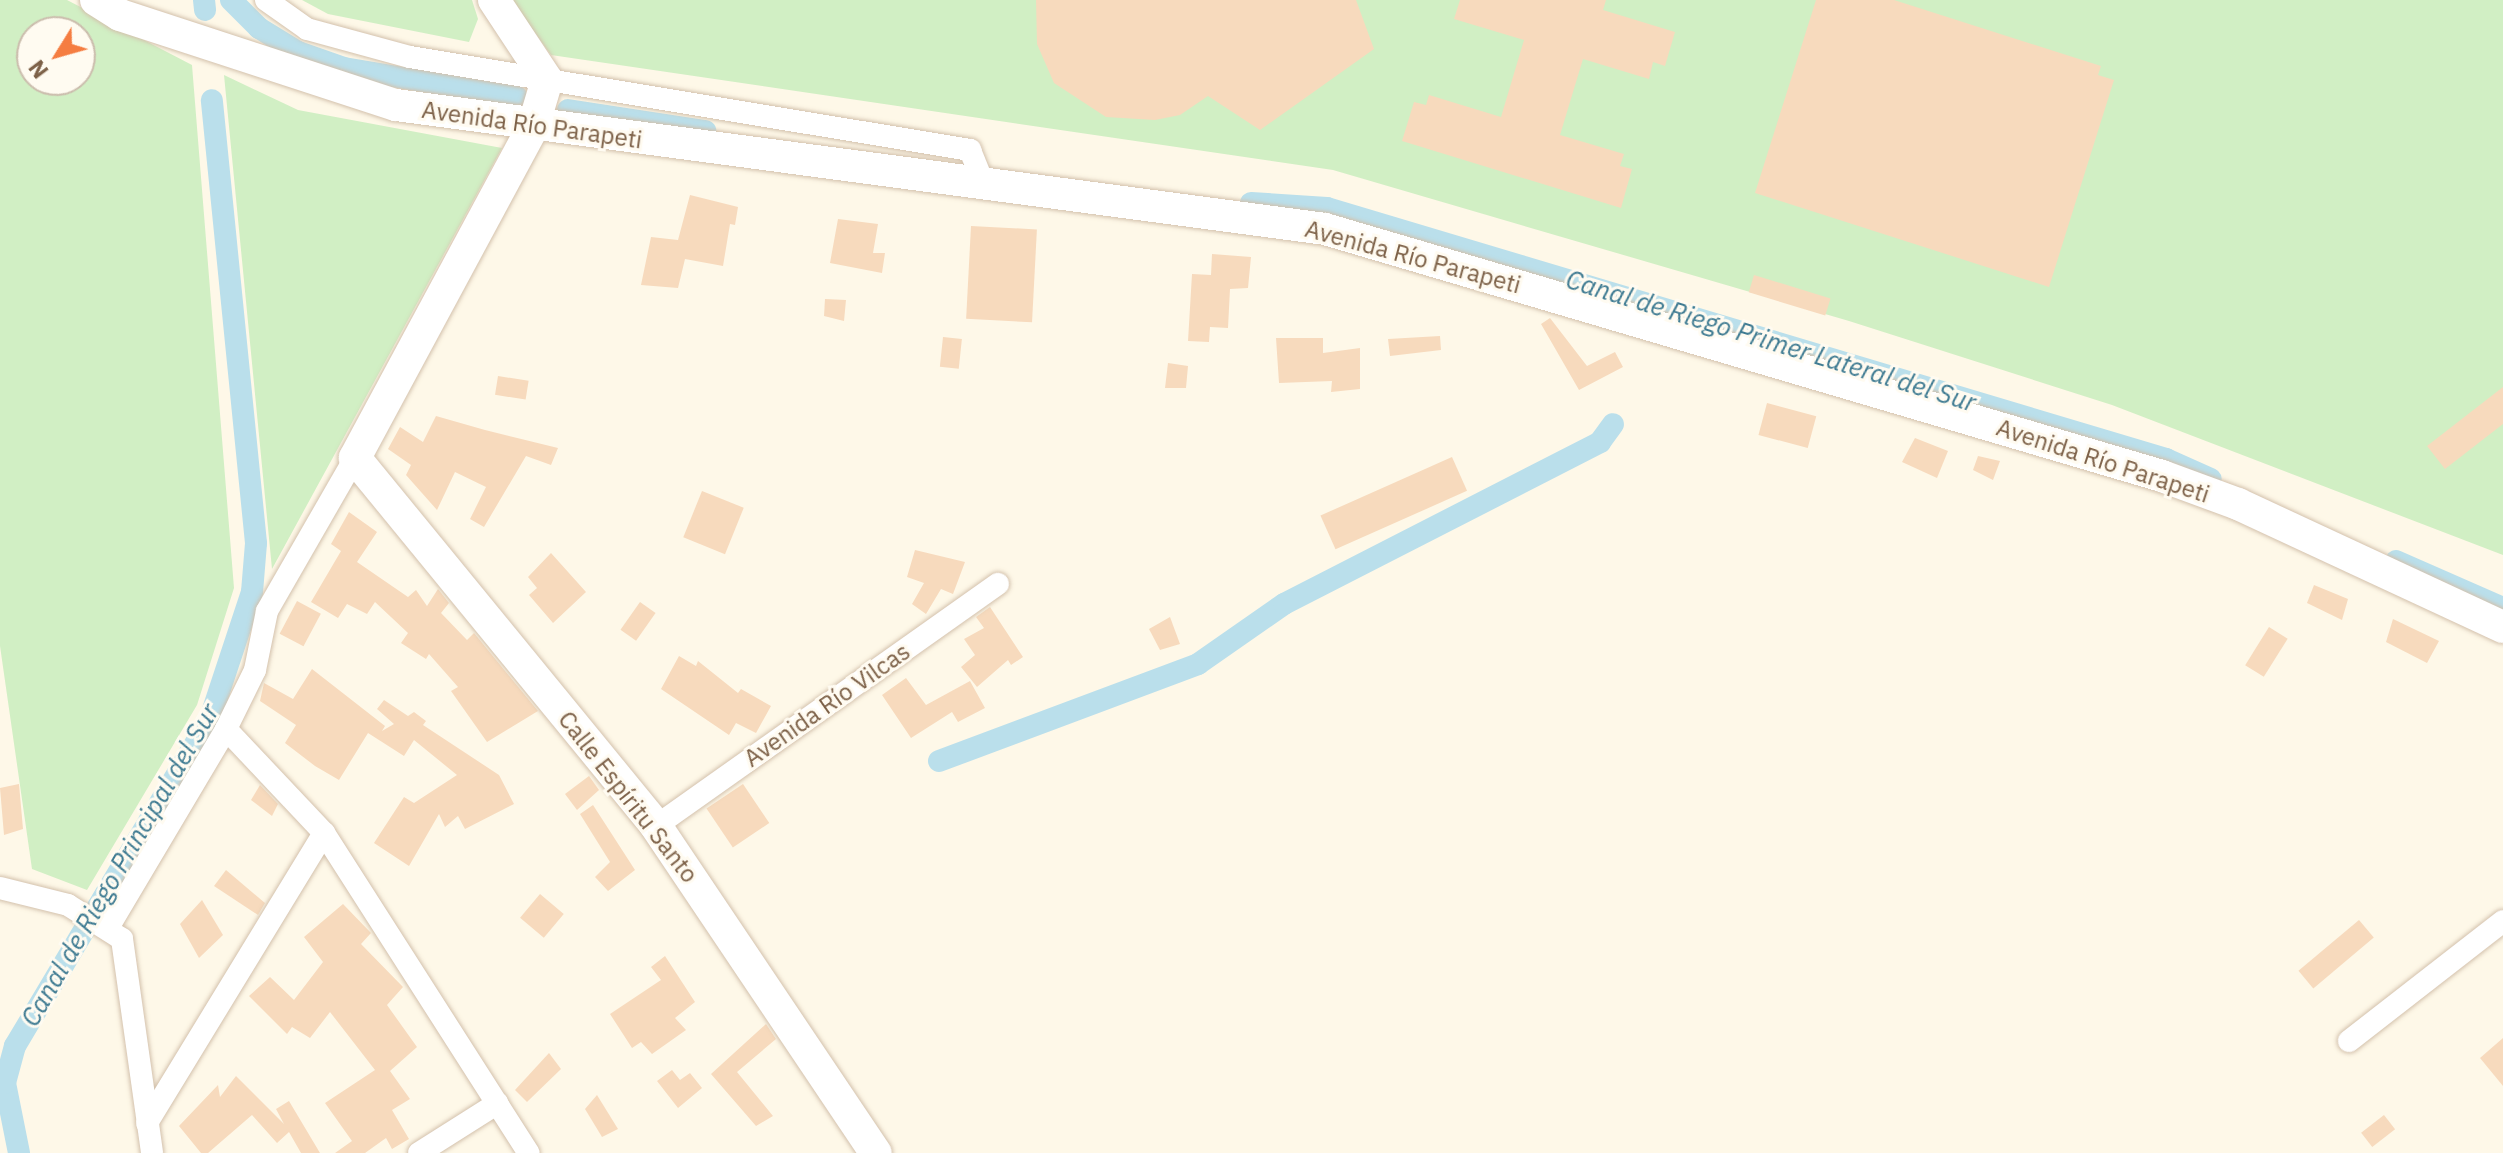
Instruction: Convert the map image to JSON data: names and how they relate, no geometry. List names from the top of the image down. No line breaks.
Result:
{"streets":{"street":["Avenida Río Parapeti","Avenida Río Vilcas","Calle Espíritu Santo"]},"crossings":[["Avenida Río Vilcas","Calle Espíritu Santo"]],"water":["Canal de Riego Primer Lateral del Sur","Canal de Riego Principal del Sur"],"north":"bottom left"}
